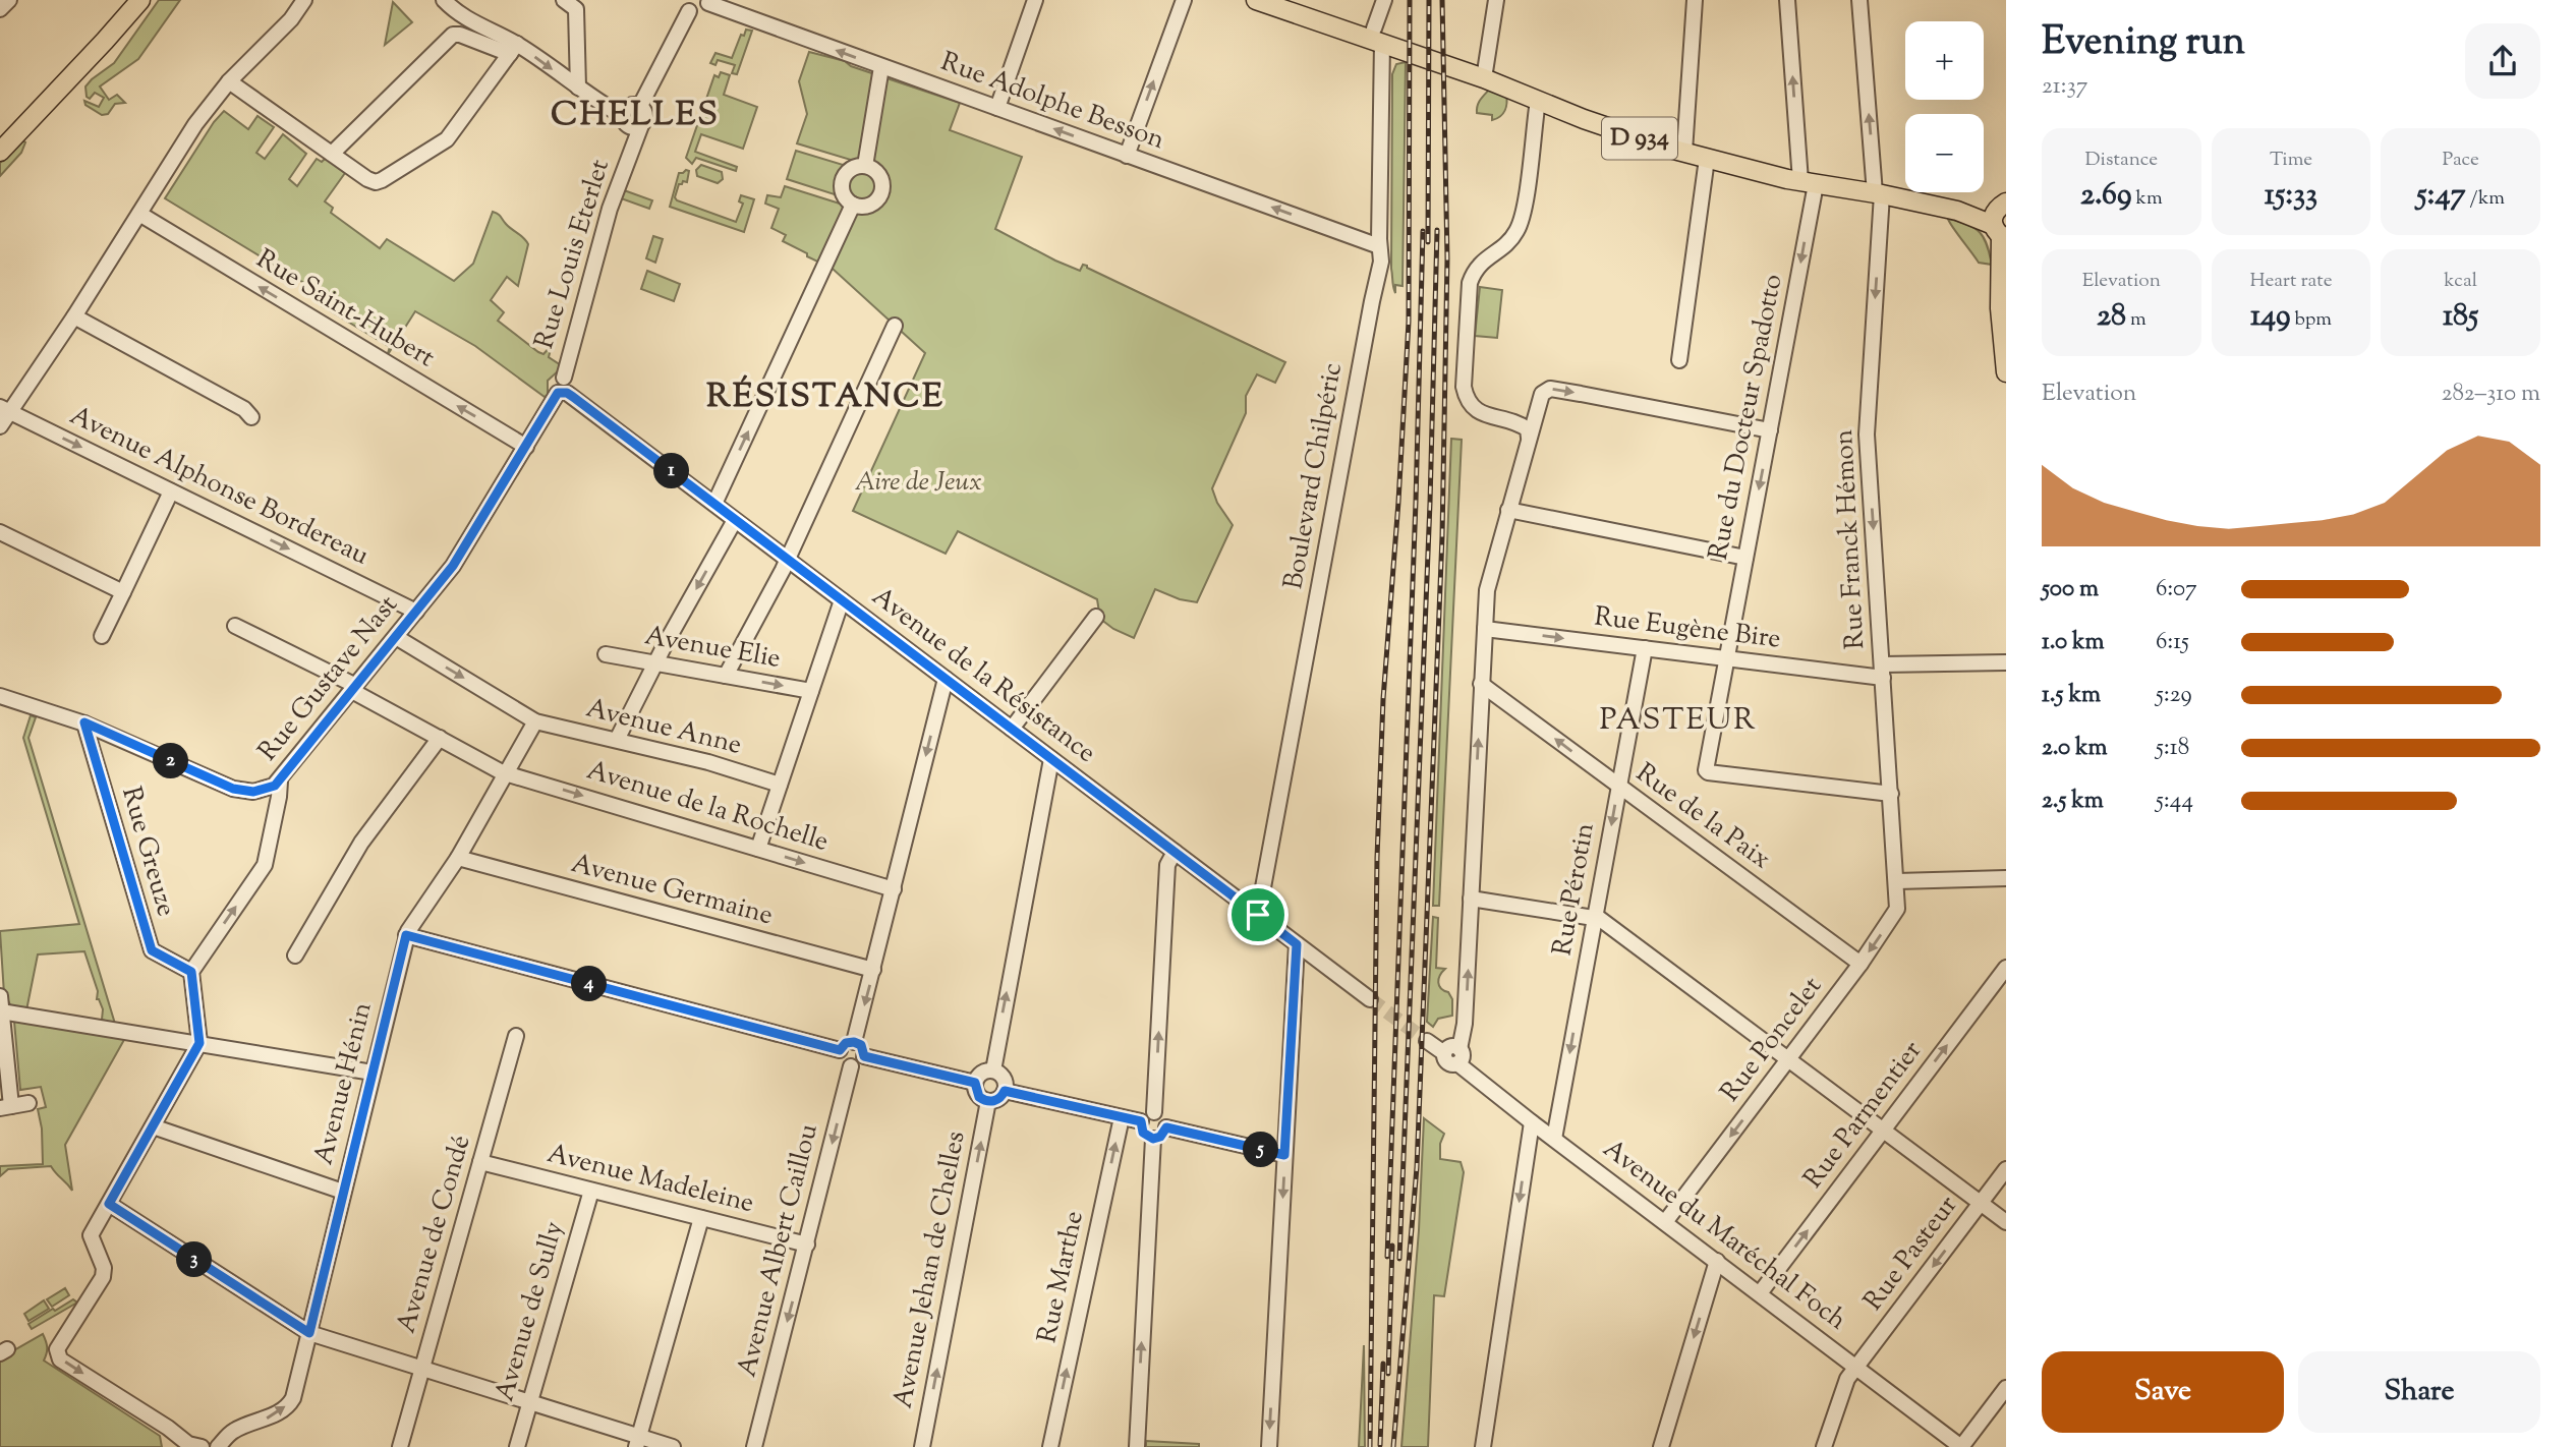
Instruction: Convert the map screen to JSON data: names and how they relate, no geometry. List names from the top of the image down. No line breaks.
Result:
{"streets":{"main road":["D 934"],"street":["Rue Adolphe Besson","Rue Louis Eterlet","Rue Saint-Hubert","Rue du Docteur Spadotto","Boulevard Chilpéric","Avenue Alphonse Bordereau","Rue Franck Hémon","Rue Eugène Bire","Avenue Elie","Avenue de la Résistance","Rue Gustave Nast","Avenue Anne","Avenue de la Rochelle","Rue de la Paix","Rue Greuze","Rue Pérotin","Avenue Germaine","Rue Poncelet","Avenue Hénin","Rue Parmentier","Avenue Madeleine","Avenue de Condé","Avenue du Maréchal Foch","Avenue Albert Caillou","Rue Pasteur","Avenue Jehan de Chelles","Rue Marthe","Avenue de Sully"]},"crossings":[["Rue Adolphe Besson","Boulevard Chilpéric"],["D 934","Rue du Docteur Spadotto"],["D 934","Boulevard Chilpéric"],["D 934","Rue Franck Hémon"],["Rue Louis Eterlet","Avenue de la Résistance"],["Rue Louis Eterlet","Rue Gustave Nast"],["Rue Saint-Hubert","Rue Gustave Nast"],["Rue du Docteur Spadotto","Rue Franck Hémon"],["Rue du Docteur Spadotto","Rue Eugène Bire"],["Boulevard Chilpéric","Avenue de la Résistance"],["Avenue Alphonse Bordereau","Rue Gustave Nast"],["Rue Franck Hémon","Rue Eugène Bire"],["Rue Franck Hémon","Rue Poncelet"],["Rue Eugène Bire","Rue Pérotin"],["Avenue de la Résistance","Rue Gustave Nast"],["Rue Gustave Nast","Avenue Anne"],["Rue Gustave Nast","Avenue de la Rochelle"],["Rue Gustave Nast","Rue Greuze"],["Avenue Anne","Avenue Hénin"],["Avenue de la Rochelle","Avenue Hénin"],["Rue de la Paix","Rue Pérotin"],["Rue de la Paix","Rue Poncelet"],["Rue Pérotin","Avenue du Maréchal Foch"],["Avenue Germaine","Avenue Hénin"],["Rue Poncelet","Avenue du Maréchal Foch"],["Rue Parmentier","Avenue du Maréchal Foch"],["Avenue Madeleine","Avenue de Condé"],["Avenue Madeleine","Avenue Albert Caillou"],["Avenue Madeleine","Avenue de Sully"],["Avenue du Maréchal Foch","Rue Pasteur"]],"one_way":["Rue Adolphe Besson","Avenue Elie","Avenue Anne","Avenue de la Rochelle","Rue de la Paix","Rue Poncelet","Rue Parmentier","Rue Pasteur","Avenue Jehan de Chelles"],"districts":["CHELLES","RÉSISTANCE","PASTEUR"],"parks":["Aire de Jeux"],"page":{"heading":["Evening run","21:37"],"map_buttons":["+","−"],"stats":[["Distance","2.69 km"],["Time","15:33"],["Pace","5:47 /km"],["Elevation","28 m"],["Heart rate","149 bpm"],["kcal","185"]],"chart":["Elevation","282–310 m"],"pins":["1","2","4","5","3"],"list":[{"name":"500 m","note":"6:07"},{"name":"1.0 km","note":"6:15"},{"name":"1.5 km","note":"5:29"},{"name":"2.0 km","note":"5:18"},{"name":"2.5 km","note":"5:44"}],"buttons":["Save","Share"]}}
